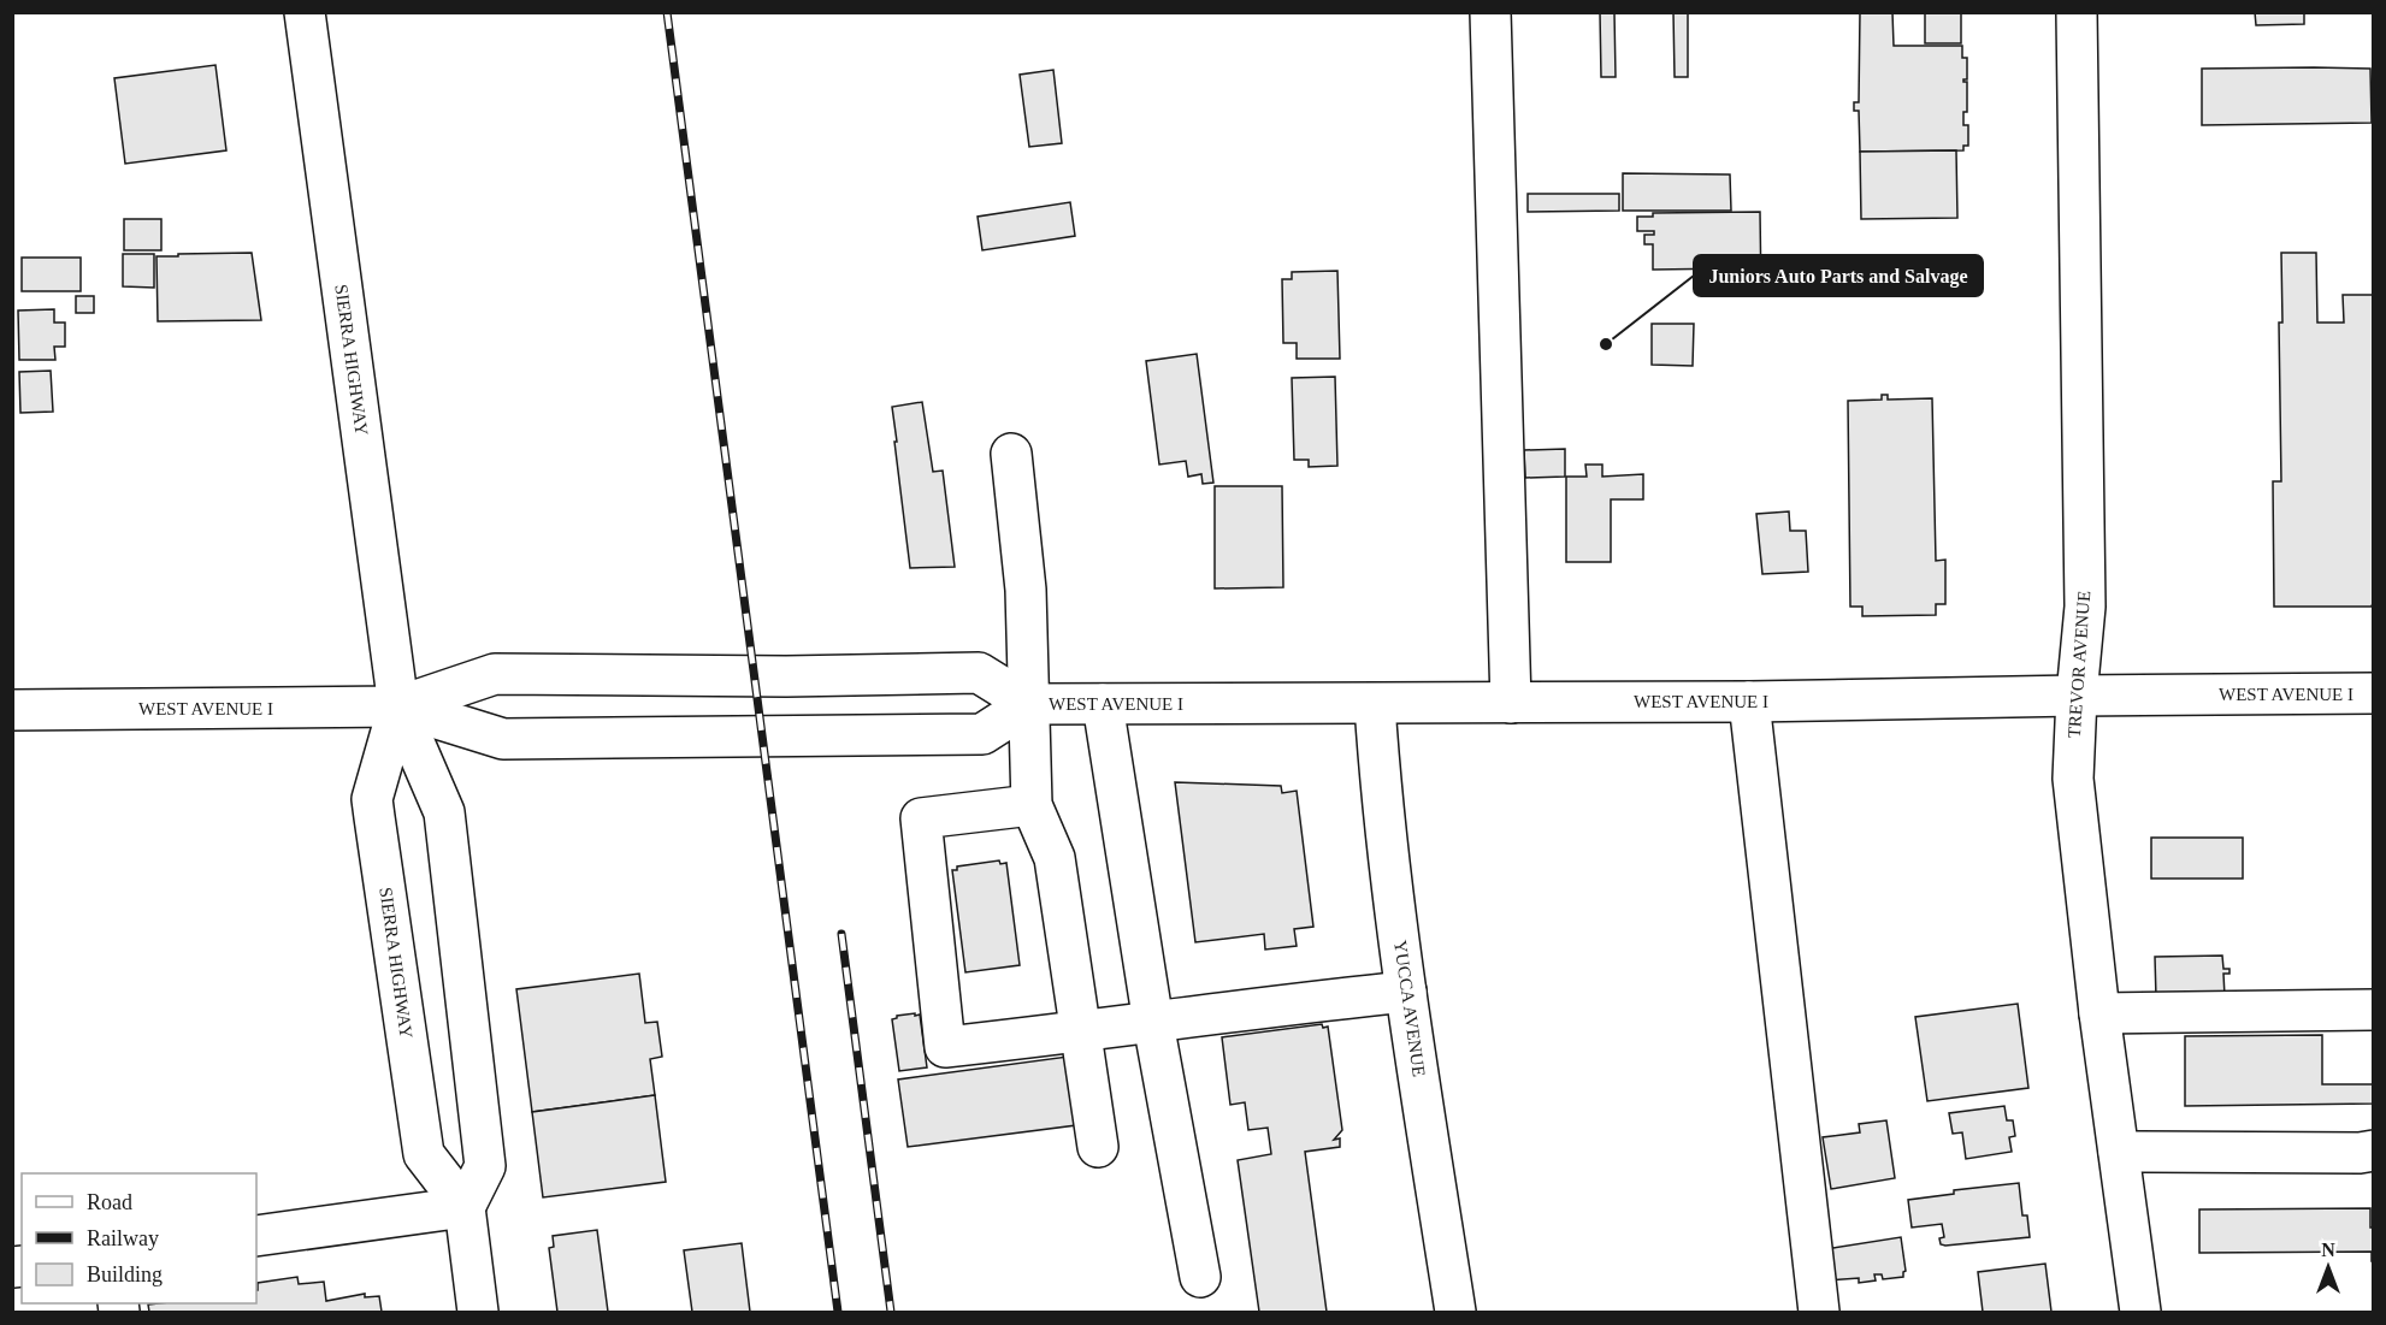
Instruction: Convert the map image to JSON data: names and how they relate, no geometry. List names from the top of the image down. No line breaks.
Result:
{"streets":{"main road":["SIERRA HIGHWAY","TREVOR AVENUE","WEST AVENUE I","YUCCA AVENUE"]},"crossings":[["SIERRA HIGHWAY","WEST AVENUE I"],["TREVOR AVENUE","WEST AVENUE I"],["WEST AVENUE I","YUCCA AVENUE"]],"places":["Juniors Auto Parts and Salvage"],"legend":["Road","Railway","Building"],"north":"top"}
